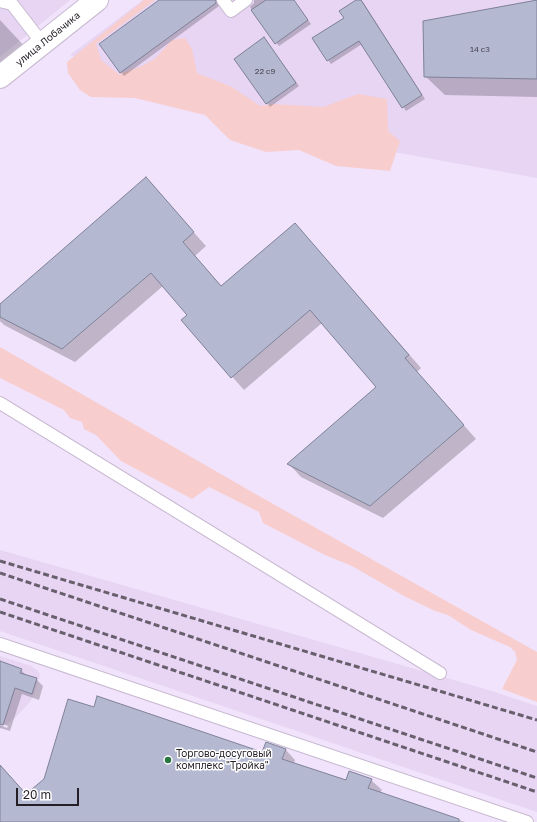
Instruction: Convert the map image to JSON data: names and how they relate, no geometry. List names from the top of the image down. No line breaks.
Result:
{"streets":{"street":["улица Лобачика"]},"places":["Торгово-досуговый комплекс \"Тройка\""],"house_numbers":["14 c3","22 с9"],"scale_bar":"20 m"}
